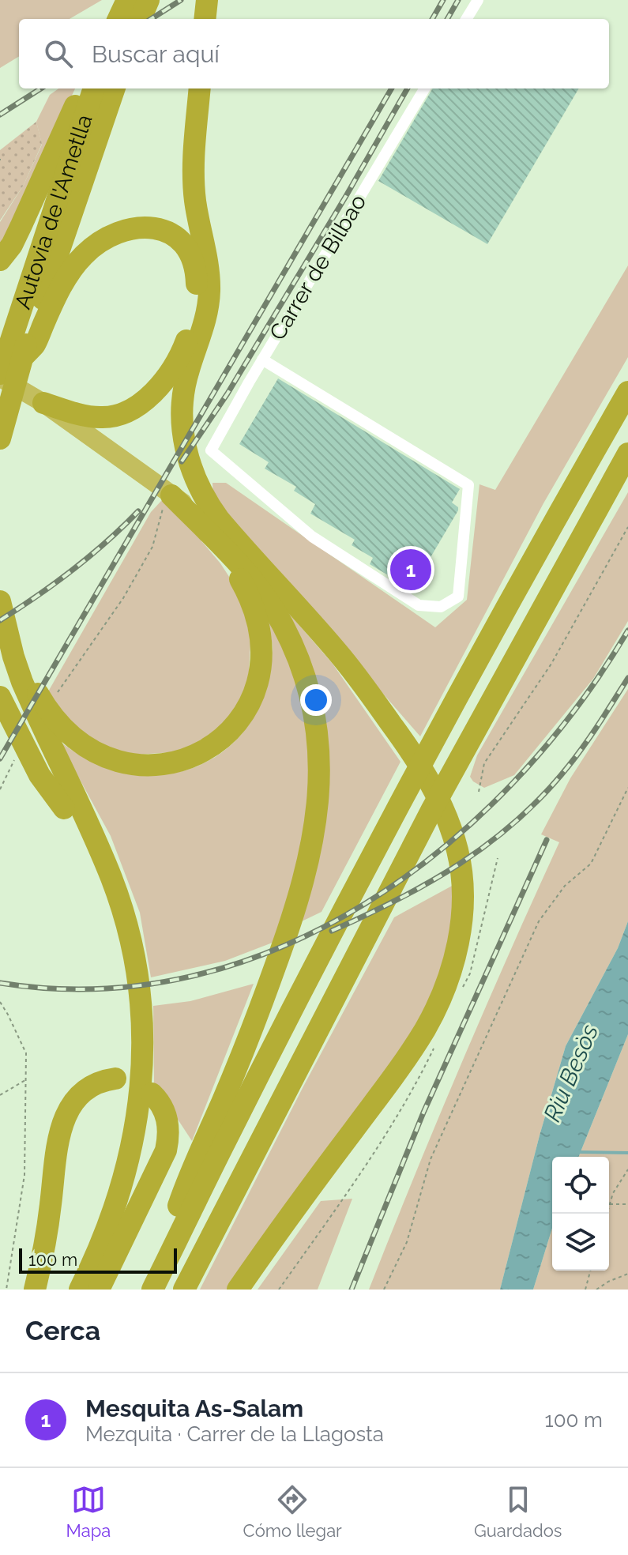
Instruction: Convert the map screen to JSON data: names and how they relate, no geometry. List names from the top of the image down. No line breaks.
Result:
{"streets":{"highway":["Autovia de l'Ametlla"],"street":["Carrer de Bilbao"]},"water":["Riu Besòs"],"scale_bar":"100 m","page":{"search":"Buscar aquí","pins":"1","scale":"100 m","heading":"Cerca","list":[{"mark":"1","name":"Mesquita As-Salam","note":"Mezquita · Carrer de la Llagosta","value":"100 m"}],"nav":["Mapa","Cómo llegar","Guardados"]}}
